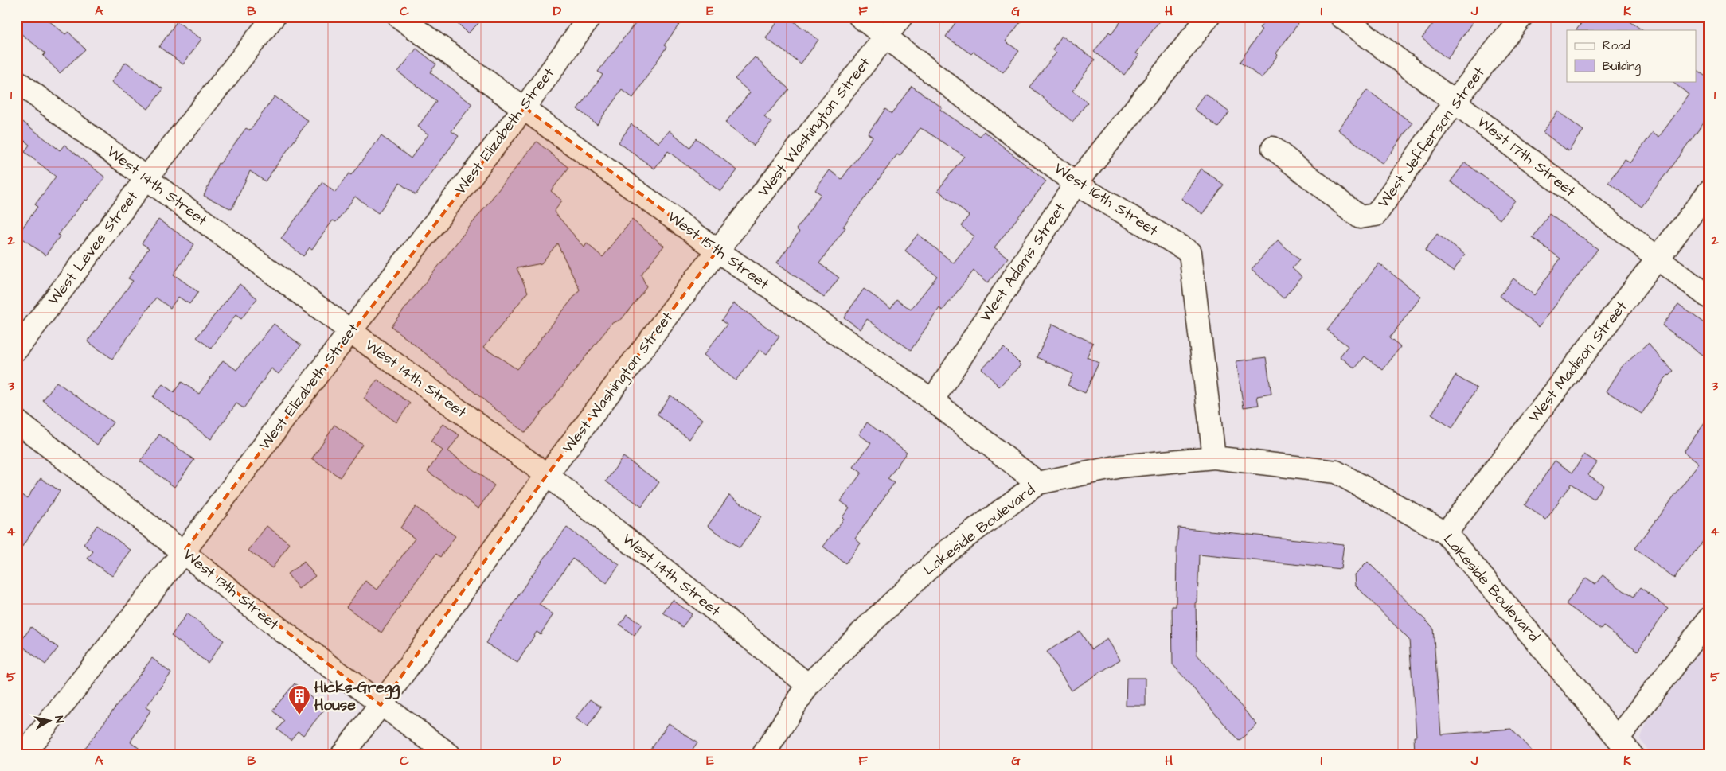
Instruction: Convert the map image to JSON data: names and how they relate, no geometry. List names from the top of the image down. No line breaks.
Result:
{"streets":{"street":["West Washington Street","West Elizabeth Street","West Jefferson Street","West 17th Street","West 14th Street","West 16th Street","West Levee Street","West 15th Street","West Adams Street","West Madison Street","Lakeside Boulevard","West 13th Street"]},"crossings":[["West Washington Street","West 14th Street"],["West Washington Street","West 16th Street"],["West Washington Street","West 15th Street"],["West Washington Street","West 13th Street"],["West Elizabeth Street","West 14th Street"],["West Elizabeth Street","West 15th Street"],["West Elizabeth Street","West 13th Street"],["West Jefferson Street","West 17th Street"],["West 17th Street","West Madison Street"],["West 14th Street","West Levee Street"],["West 14th Street","Lakeside Boulevard"],["West 16th Street","West Adams Street"],["West 16th Street","Lakeside Boulevard"],["West 15th Street","West Adams Street"],["West 15th Street","Lakeside Boulevard"],["West Madison Street","Lakeside Boulevard"]],"places":{"building":["Hicks-Gregg House"]},"legend":["Road","Building"],"north":"right","grid":{"columns":["A","B","C","D","E","F","G","H","I","J","K"],"rows":["1","2","3","4","5"]}}
